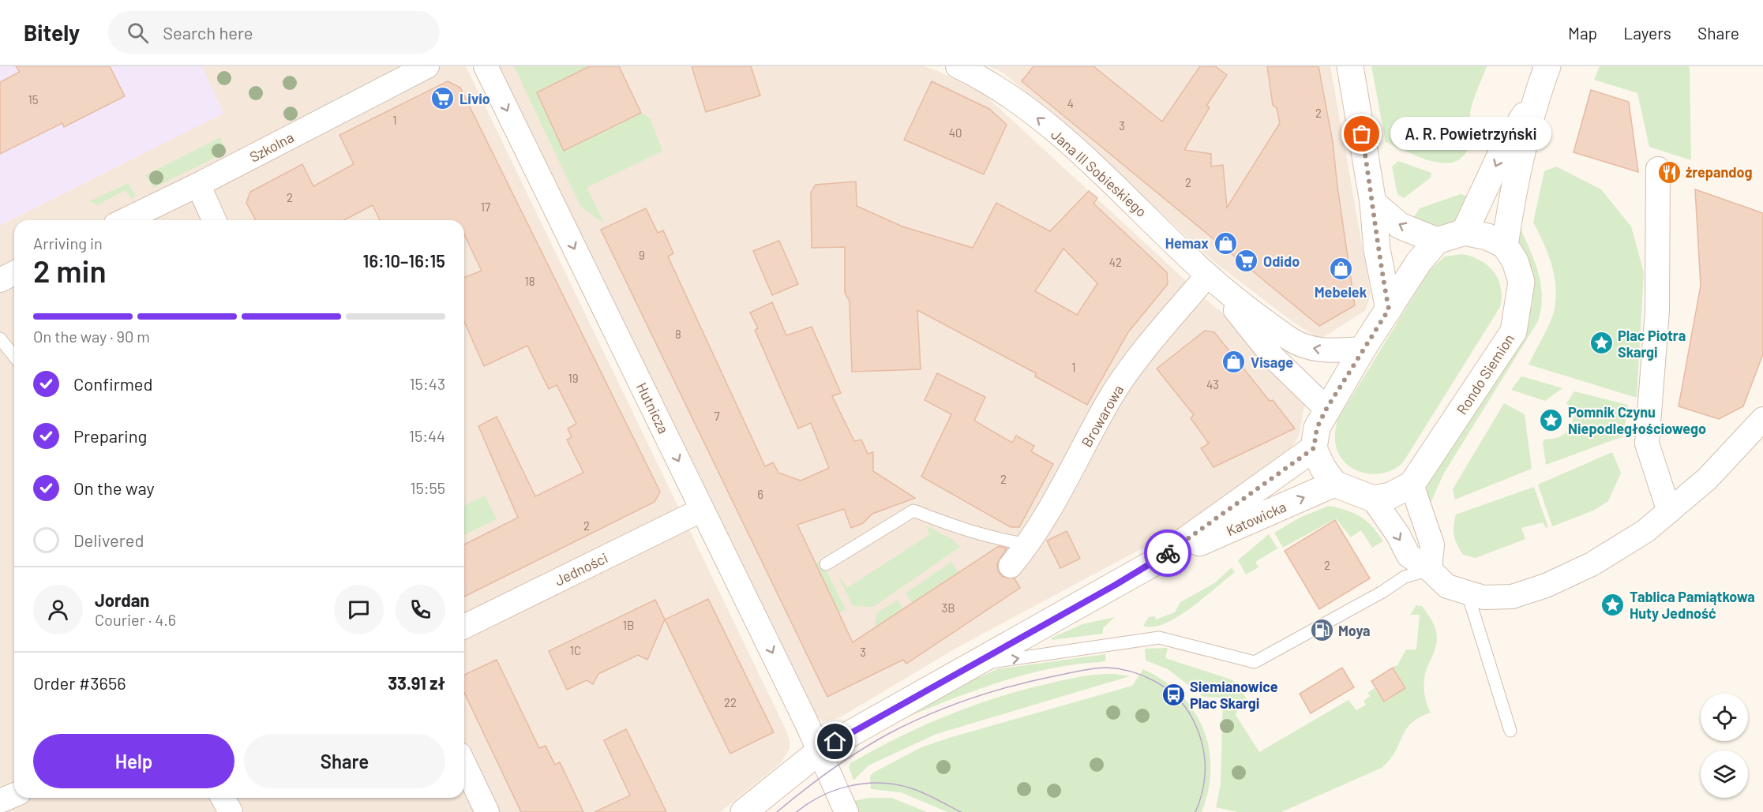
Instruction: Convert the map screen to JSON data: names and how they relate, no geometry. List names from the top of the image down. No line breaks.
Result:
{"streets":{"main road":["Rondo Siemion","Katowicka"],"street":["Szkolna","Jana III Sobieskiego","Hutnicza","Browarowa","Jedności"]},"crossings":[["Jana III Sobieskiego","Browarowa"],["Hutnicza","Katowicka"],["Hutnicza","Jedności"]],"one_way":["Hutnicza"],"places":{"supermarket":["Livio","Odido"],"other":["A. R. Powietrzyński"],"restaurant":["żrepandog"],"shop":["Hemax","Mebelek","Visage"],"place":["Plac Piotra Skargi","Pomnik Czynu Niepodległościowego","Tablica Pamiątkowa Huty Jedność"],"fuel station":["Moya"],"bus stop":["Siemianowice Plac Skargi"]},"house_numbers":["15","4","2","1","3","40","2","2","17","9","42","18","8","1","19","43","7","2","6","2","2","3B","1B","1C","3","22"],"page":{"header":"Bitely","search":"Search here","nav":["Map","Layers","Share"],"bubble":"A. R. Powietrzyński","heading":["2 min","Arriving in","16:10–16:15"],"panel":["Jordan","Courier · 4.6","Order #3656","33.91 zł"],"bar":"On the way · 90 m","list":[["Confirmed","15:43"],["Preparing","15:44"],["On the way","15:55"],"Delivered"],"buttons":["Help","Share"]}}
